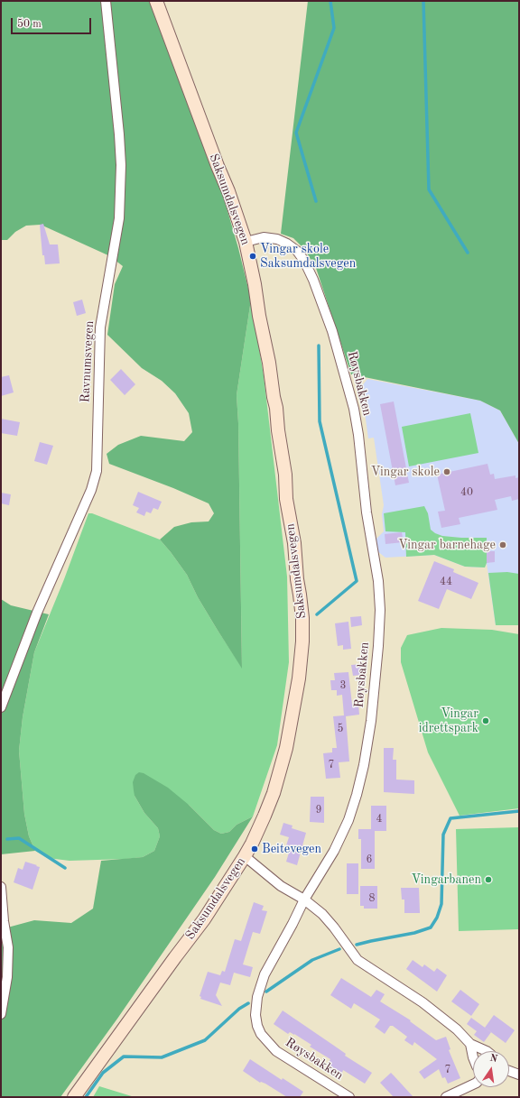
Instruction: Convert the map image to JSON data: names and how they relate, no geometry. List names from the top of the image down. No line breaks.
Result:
{"streets":{"main road":["Saksumdalsvegen"],"street":["Ravnumsvegen","Røysbakken"]},"crossings":[["Saksumdalsvegen","Røysbakken"]],"places":["Vingar skole Saksumdalsvegen","Vingar skole","Vingar barnehage","Vingar idrettspark","Beitevegen","Vingarbanen"],"house_numbers":["40","44","3","5","7","9","4","6","8","7"],"scale_bar":"50 m","north":"top"}
